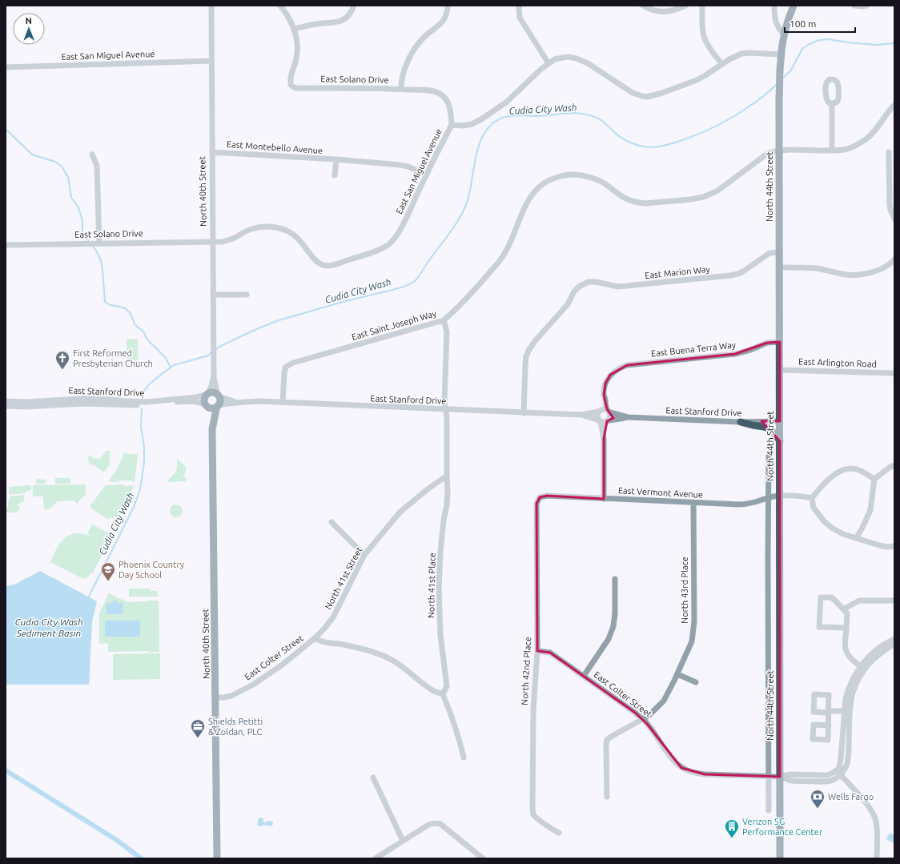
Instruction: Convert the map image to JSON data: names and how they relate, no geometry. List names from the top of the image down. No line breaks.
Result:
{"streets":{"main road":["North 44th Street","North 40th Street"],"street":["East San Miguel Avenue","East Solano Drive","East Montebello Avenue","East Marion Way","East Saint Joseph Way","East Buena Terra Way","East Arlington Road","East Stanford Drive","East Vermont Avenue","North 41st Street","North 41st Place","North 43rd Place","East Colter Street","North 42nd Place"]},"crossings":[["East San Miguel Avenue","East Solano Drive"],["East San Miguel Avenue","East Montebello Avenue"],["East San Miguel Avenue","North 44th Street"],["East San Miguel Avenue","North 40th Street"],["East Solano Drive","North 40th Street"],["East Montebello Avenue","North 40th Street"],["North 44th Street","East Marion Way"],["North 44th Street","East Saint Joseph Way"],["North 44th Street","East Buena Terra Way"],["North 44th Street","East Arlington Road"],["North 44th Street","East Stanford Drive"],["North 44th Street","East Vermont Avenue"],["North 44th Street","East Colter Street"],["North 40th Street","East Stanford Drive"],["North 40th Street","East Colter Street"],["East Marion Way","East Stanford Drive"],["East Saint Joseph Way","East Stanford Drive"],["East Saint Joseph Way","North 41st Place"],["East Stanford Drive","North 41st Place"],["East Vermont Avenue","North 43rd Place"],["East Vermont Avenue","North 42nd Place"],["North 41st Street","North 41st Place"],["North 41st Street","East Colter Street"],["North 41st Place","East Colter Street"],["North 43rd Place","East Colter Street"],["East Colter Street","North 42nd Place"]],"water":["Cudia City Wash","Cudia City Wash Sediment Basin"],"places":{"church":["First Reformed Presbyterian Church"],"school or university":["Phoenix Country Day School"],"office":["Shields Petitti & Zoldan, PLC"],"bank":["Wells Fargo"],"building":["Verizon 5G Performance Center"]},"scale_bar":"100 m","north":"top"}
